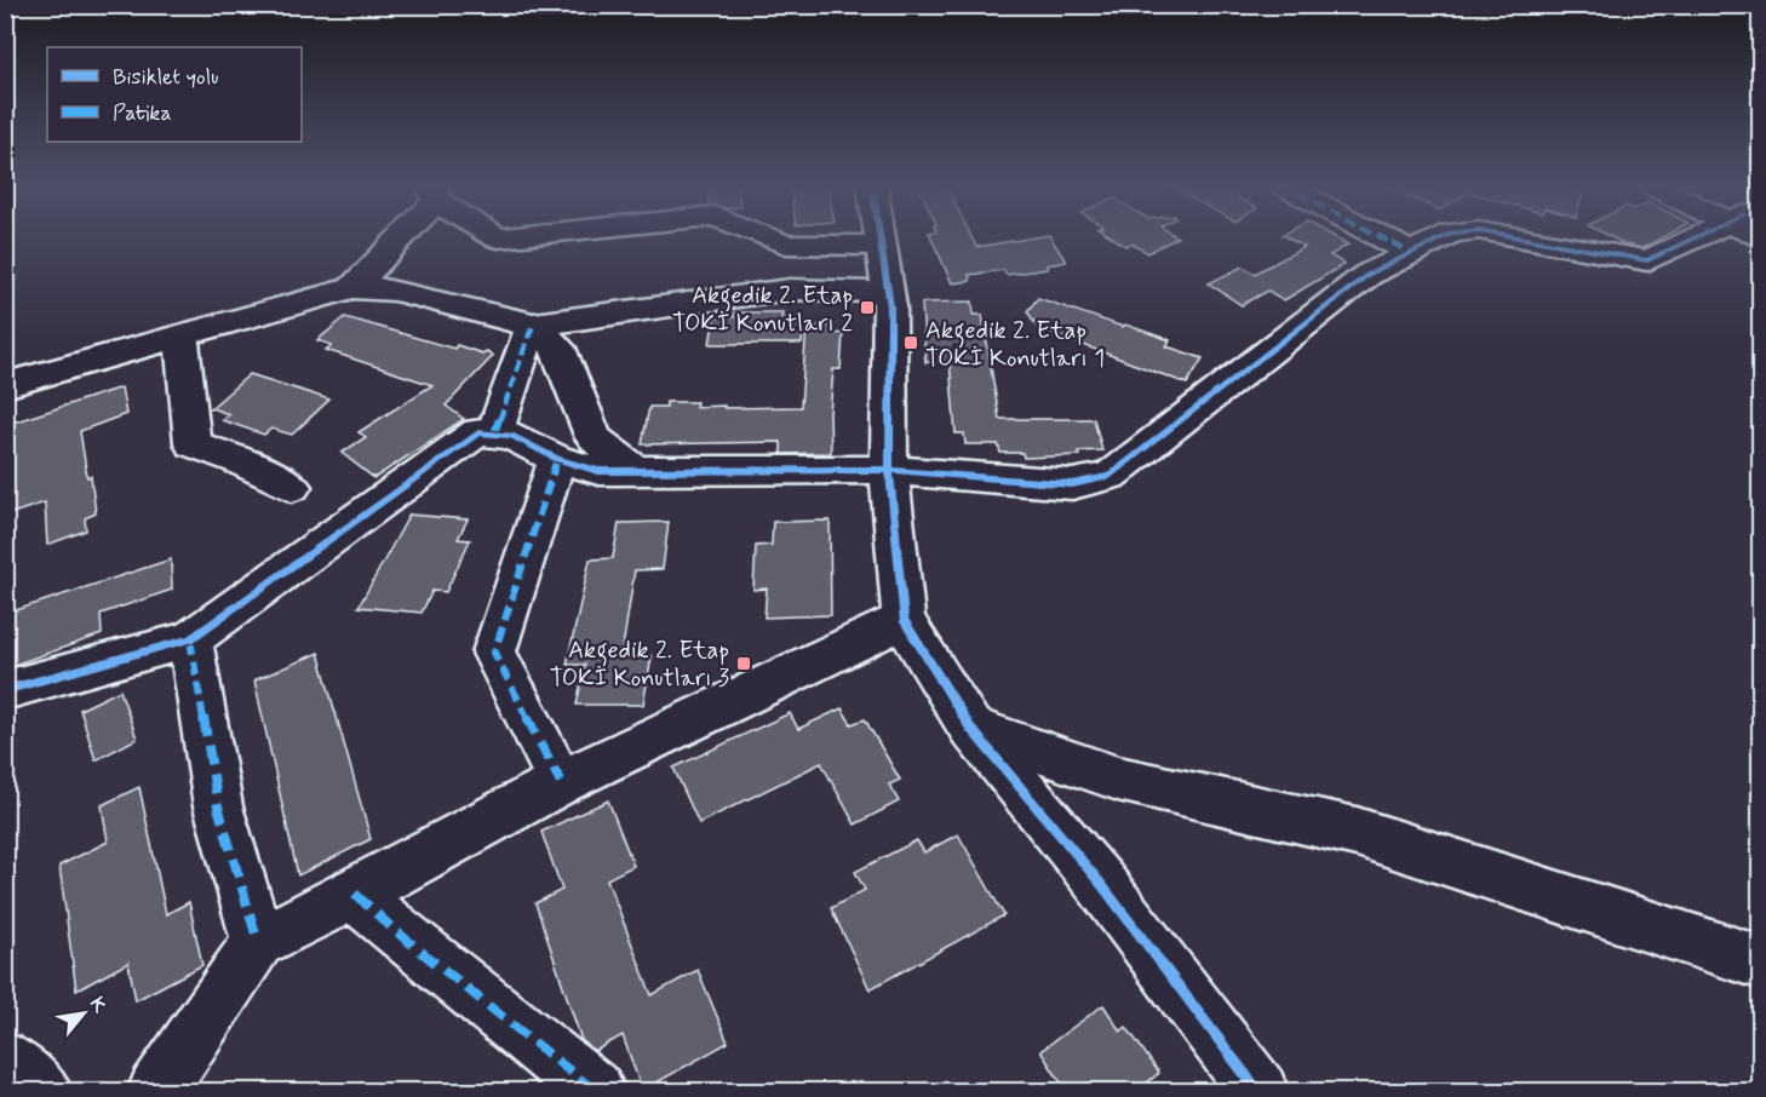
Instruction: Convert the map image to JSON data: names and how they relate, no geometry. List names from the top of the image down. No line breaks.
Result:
{"places":{"transit":["Akgedik 2. Etap TOKİ Konutları 2","Akgedik 2. Etap TOKİ Konutları 1","Akgedik 2. Etap TOKİ Konutları 3"]},"legend":["Bisiklet yolu","Patika"],"north":"top right"}
